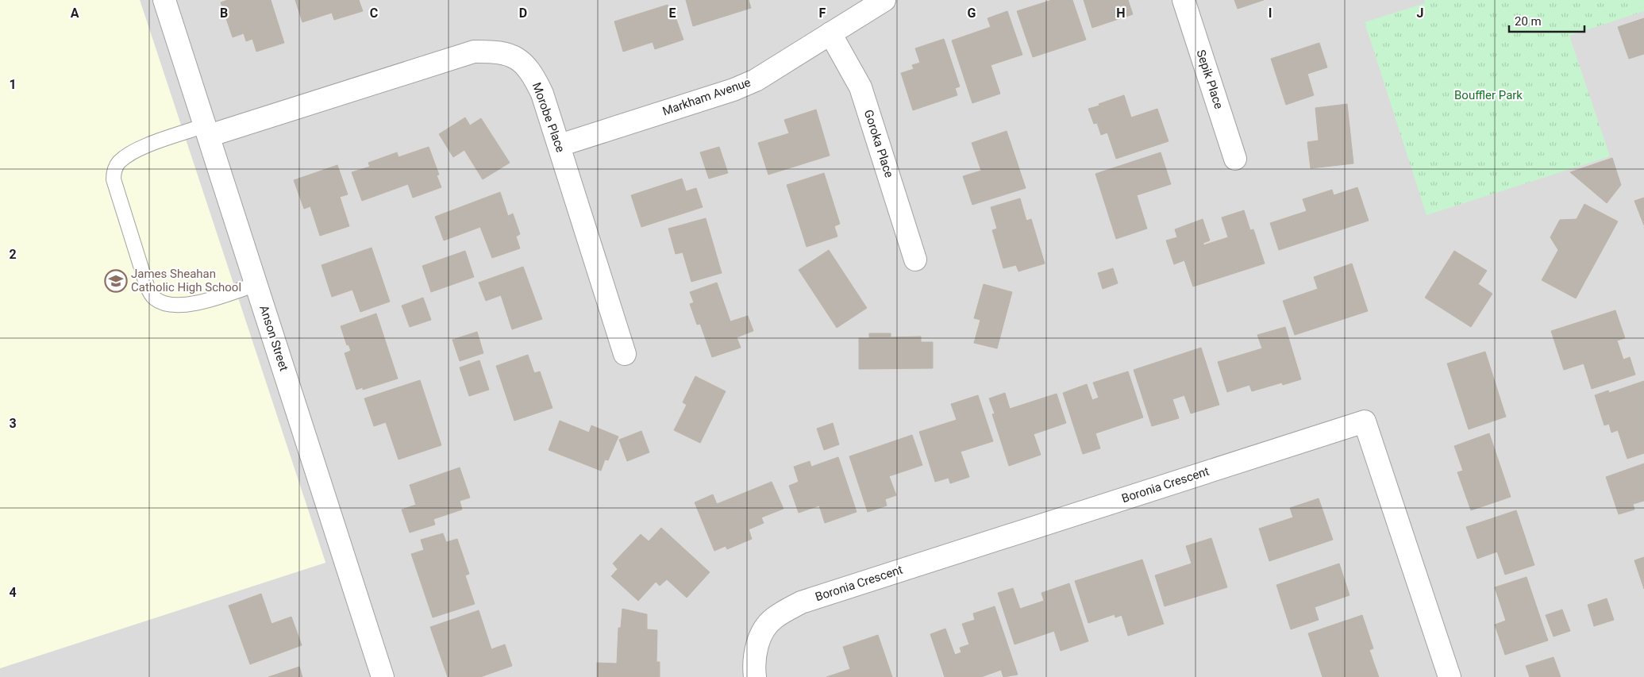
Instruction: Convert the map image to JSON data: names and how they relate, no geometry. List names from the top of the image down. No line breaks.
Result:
{"streets":{"street":["Sepik Place","Markham Avenue","Morobe Place","Goroka Place","Anson Street","Boronia Crescent"]},"crossings":[["Markham Avenue","Morobe Place"],["Markham Avenue","Goroka Place"],["Morobe Place","Anson Street"]],"parks":["Bouffler Park"],"places":{"school or university":["James Sheahan Catholic High School"]},"scale_bar":"20 m","grid":{"columns":["A","B","C","D","E","F","G","H","I","J"],"rows":["1","2","3","4"]}}
